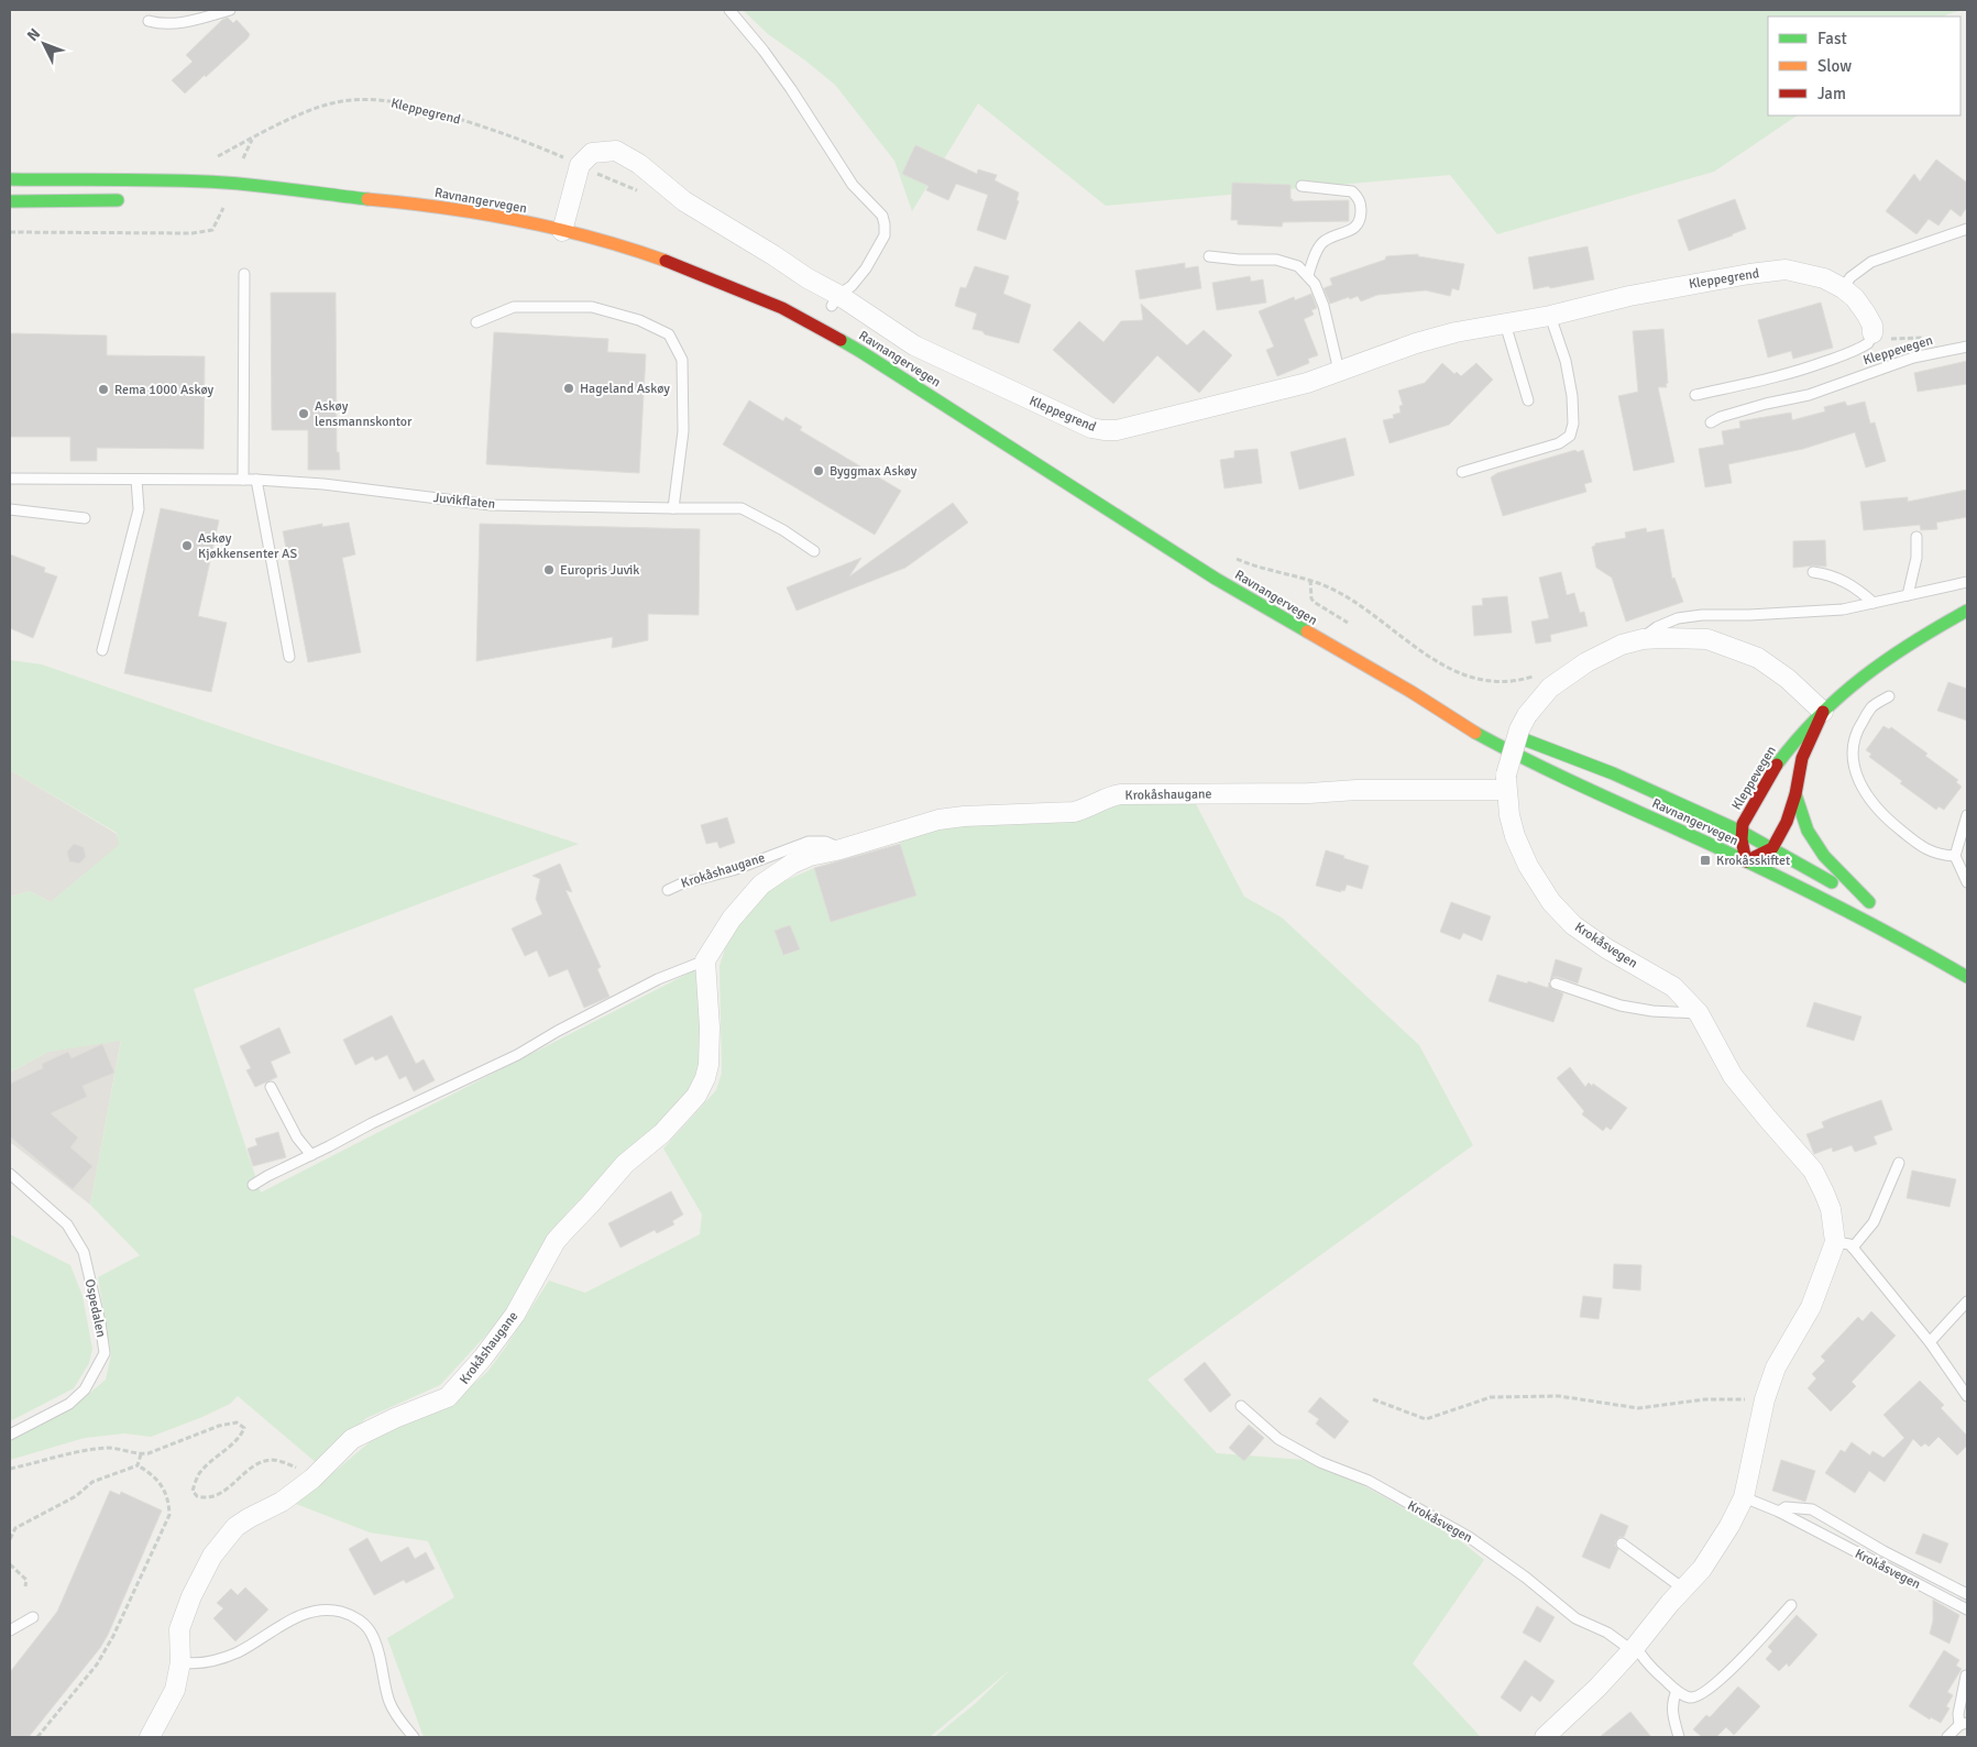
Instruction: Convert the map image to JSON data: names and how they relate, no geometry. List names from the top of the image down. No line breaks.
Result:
{"streets":{"main road":["Ravnangervegen","Kleppevegen"],"street":["Kleppegrend","Krokåshaugane","Krokåsvegen"],"lane":["Juvikflaten","Ospedalen"]},"crossings":[["Ravnangervegen","Kleppevegen"],["Kleppevegen","Krokåsvegen"],["Krokåshaugane","Krokåsvegen"]],"places":{"other":["Hageland Askøy","Rema 1000 Askøy","Askøy lensmannskontor","Byggmax Askøy","Askøy Kjøkkensenter AS","Europris Juvik"],"transit":["Krokåsskiftet"]},"legend":["Fast","Slow","Jam"],"north":"top left"}
